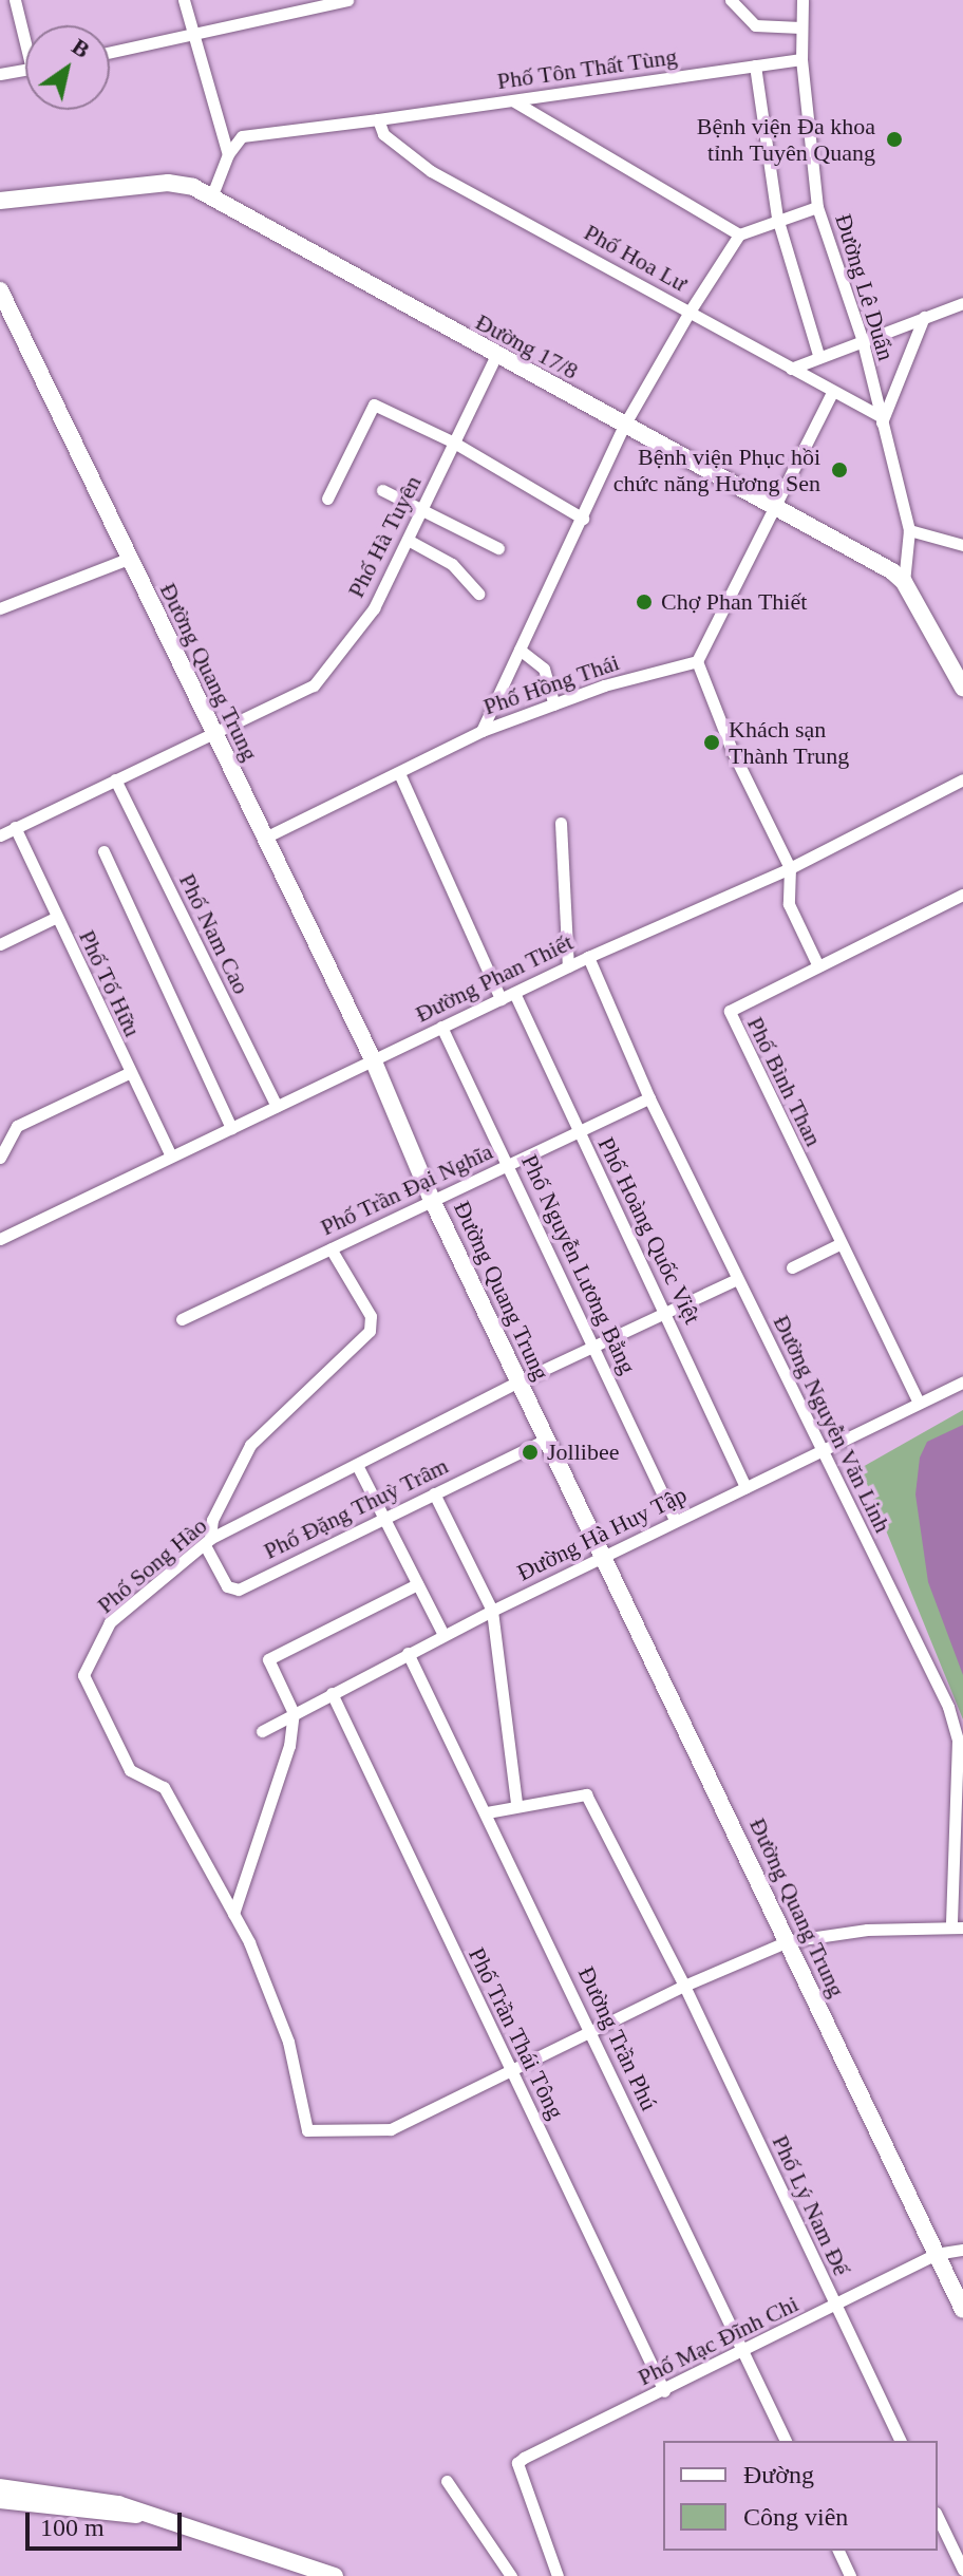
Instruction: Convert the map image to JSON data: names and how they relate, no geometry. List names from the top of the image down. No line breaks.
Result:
{"streets":{"main road":["Đường 17/8","Đường Quang Trung"],"street":["Phố Tôn Thất Tùng","Phố Hoa Lư","Đường Lê Duẩn","Phố Hà Tuyên","Phố Hồng Thái","Phố Nam Cao","Đường Phan Thiết","Phố Tố Hữu","Phố Bình Than","Phố Trần Đại Nghĩa","Phố Hoàng Quốc Việt","Phố Nguyễn Lương Bằng","Đường Nguyễn Văn Linh","Phố Đặng Thuỳ Trâm","Đường Hà Huy Tập","Phố Song Hào","Phố Trần Thái Tông","Đường Trần Phú","Phố Lý Nam Đế","Phố Mạc Đĩnh Chi"]},"crossings":[["Phố Tôn Thất Tùng","Phố Hoa Lư"],["Phố Tôn Thất Tùng","Đường Lê Duẩn"],["Phố Hoa Lư","Đường Lê Duẩn"],["Đường Lê Duẩn","Đường 17/8"],["Đường 17/8","Phố Hà Tuyên"],["Phố Hà Tuyên","Đường Quang Trung"],["Phố Hà Tuyên","Phố Nam Cao"],["Phố Hà Tuyên","Phố Tố Hữu"],["Đường Quang Trung","Phố Hồng Thái"],["Đường Quang Trung","Đường Phan Thiết"],["Đường Quang Trung","Phố Trần Đại Nghĩa"],["Đường Quang Trung","Phố Đặng Thuỳ Trâm"],["Đường Quang Trung","Đường Hà Huy Tập"],["Đường Quang Trung","Phố Song Hào"],["Đường Quang Trung","Phố Mạc Đĩnh Chi"],["Phố Nam Cao","Đường Phan Thiết"],["Đường Phan Thiết","Phố Tố Hữu"],["Đường Phan Thiết","Phố Hoàng Quốc Việt"],["Đường Phan Thiết","Phố Nguyễn Lương Bằng"],["Đường Phan Thiết","Đường Nguyễn Văn Linh"],["Phố Bình Than","Đường Hà Huy Tập"],["Phố Trần Đại Nghĩa","Phố Hoàng Quốc Việt"],["Phố Trần Đại Nghĩa","Phố Nguyễn Lương Bằng"],["Phố Trần Đại Nghĩa","Đường Nguyễn Văn Linh"],["Phố Hoàng Quốc Việt","Đường Hà Huy Tập"],["Phố Hoàng Quốc Việt","Phố Song Hào"],["Phố Nguyễn Lương Bằng","Đường Hà Huy Tập"],["Phố Nguyễn Lương Bằng","Phố Song Hào"],["Đường Nguyễn Văn Linh","Đường Hà Huy Tập"],["Đường Nguyễn Văn Linh","Phố Song Hào"],["Phố Đặng Thuỳ Trâm","Phố Song Hào"],["Đường Hà Huy Tập","Phố Trần Thái Tông"],["Đường Hà Huy Tập","Đường Trần Phú"],["Phố Song Hào","Phố Trần Thái Tông"],["Phố Trần Thái Tông","Phố Mạc Đĩnh Chi"],["Đường Trần Phú","Phố Mạc Đĩnh Chi"],["Phố Lý Nam Đế","Phố Mạc Đĩnh Chi"]],"places":["Bệnh viện Đa khoa tỉnh Tuyên Quang","Bệnh viện Phục hồi chức năng Hương Sen","Chợ Phan Thiết","Khách sạn Thành Trung","Jollibee"],"legend":["Đường","Công viên"],"scale_bar":"100 m","north":"top right"}
